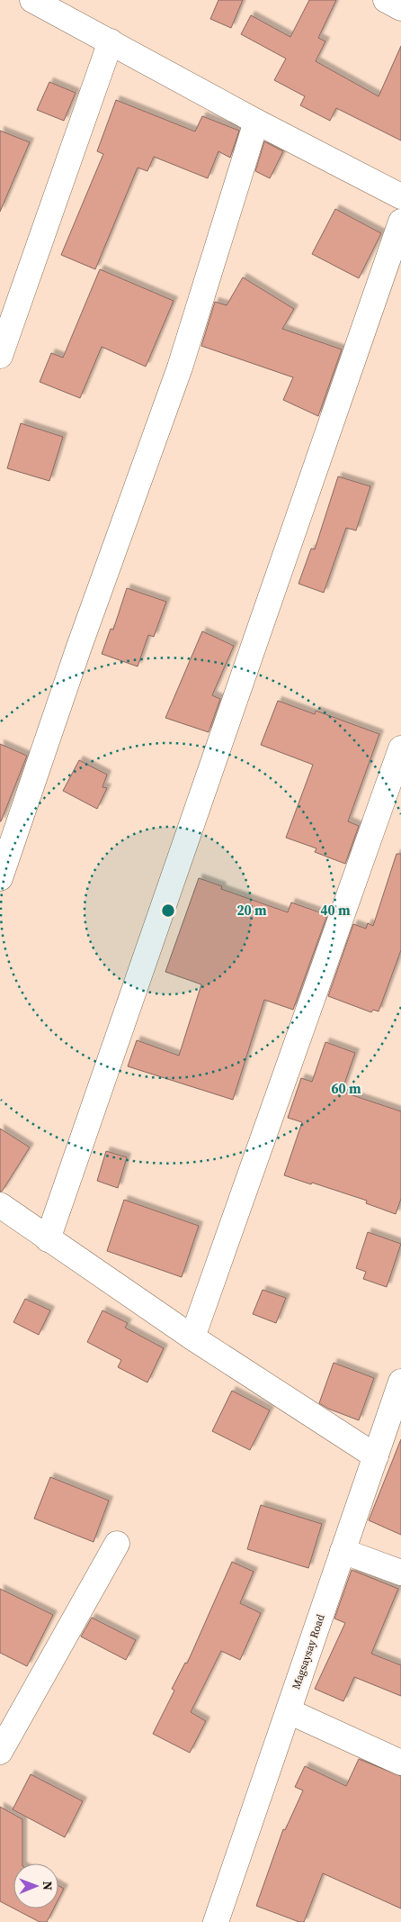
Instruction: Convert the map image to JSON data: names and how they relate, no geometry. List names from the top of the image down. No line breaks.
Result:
{"streets":{"street":["Magsaysay Road"]},"north":"right","rings":["20 m","40 m","60 m"]}
